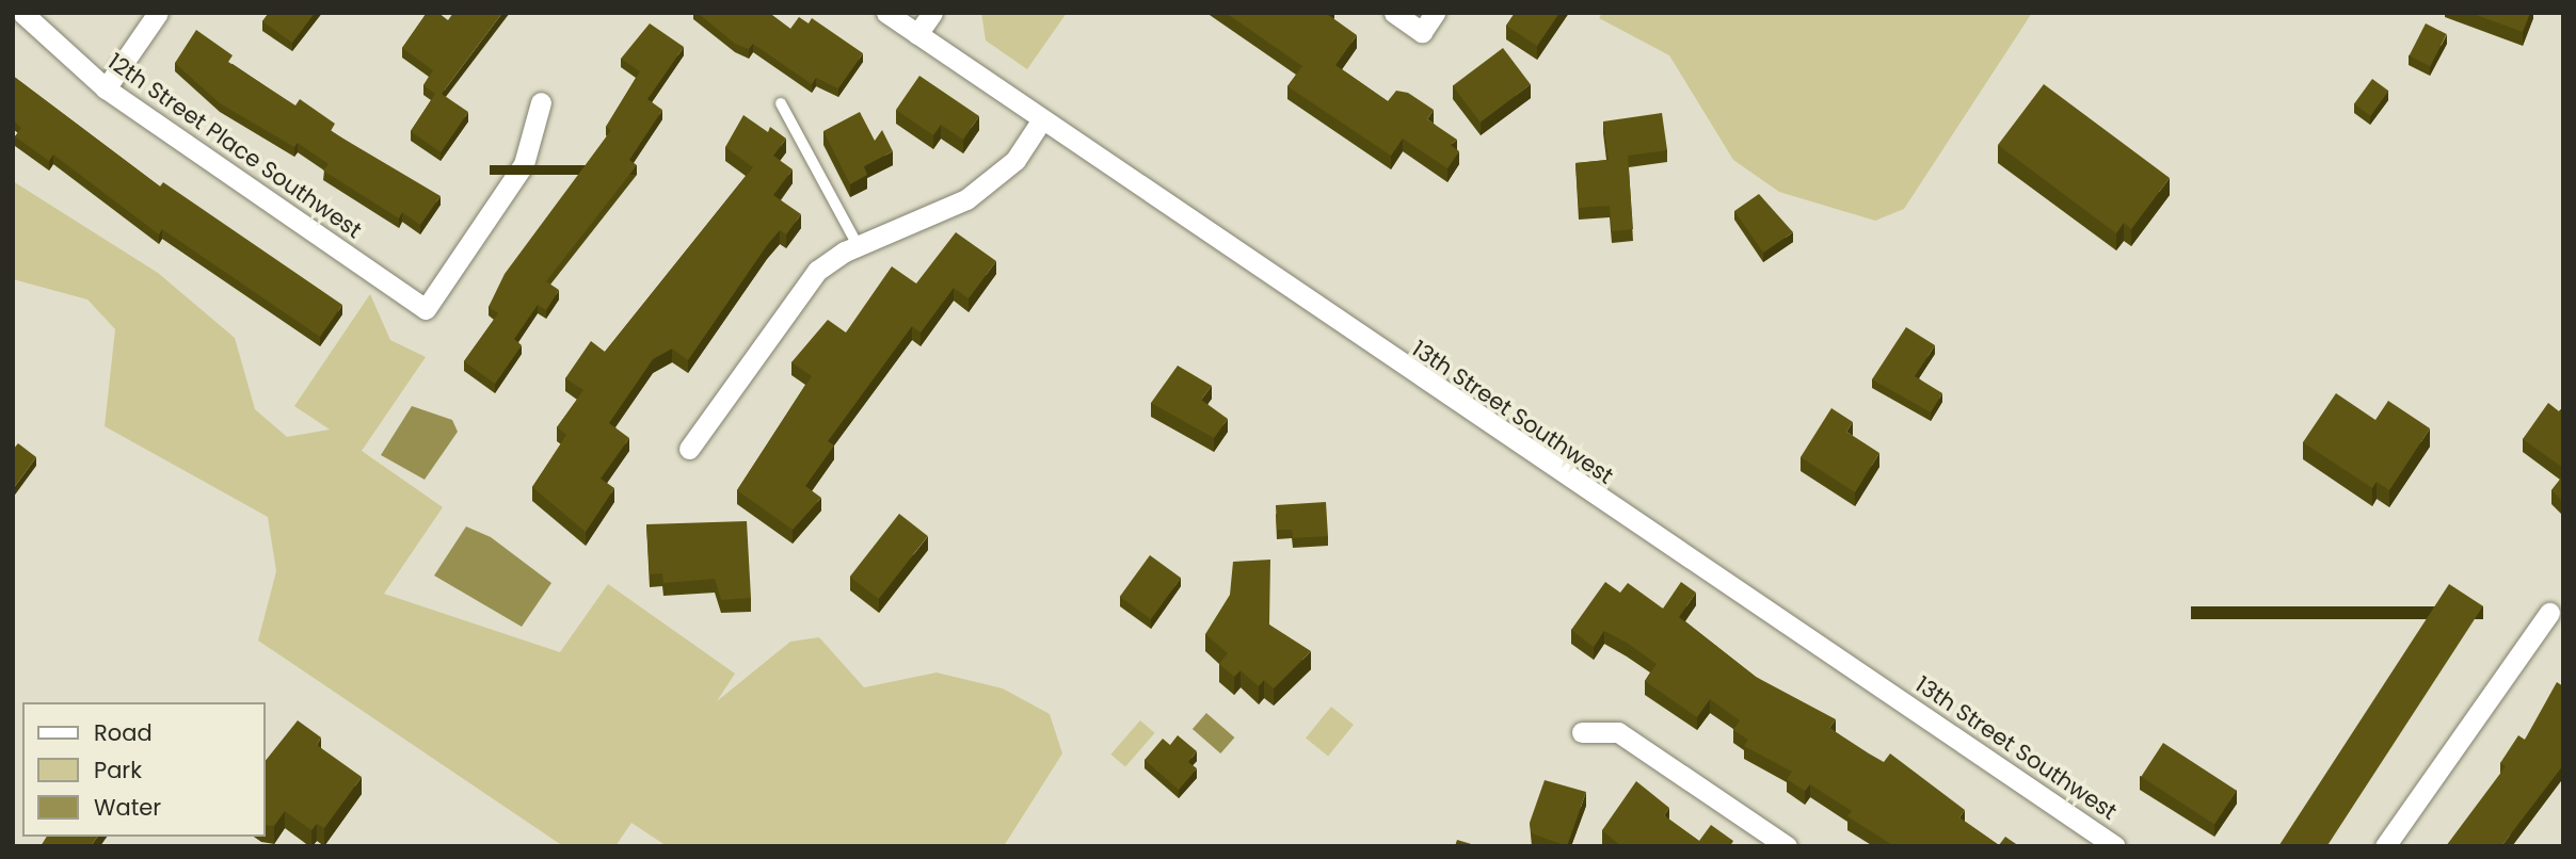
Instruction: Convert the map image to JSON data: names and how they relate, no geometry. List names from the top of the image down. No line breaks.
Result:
{"streets":{"street":["12th Street Place Southwest","13th Street Southwest"]},"legend":["Road","Park","Water"]}
